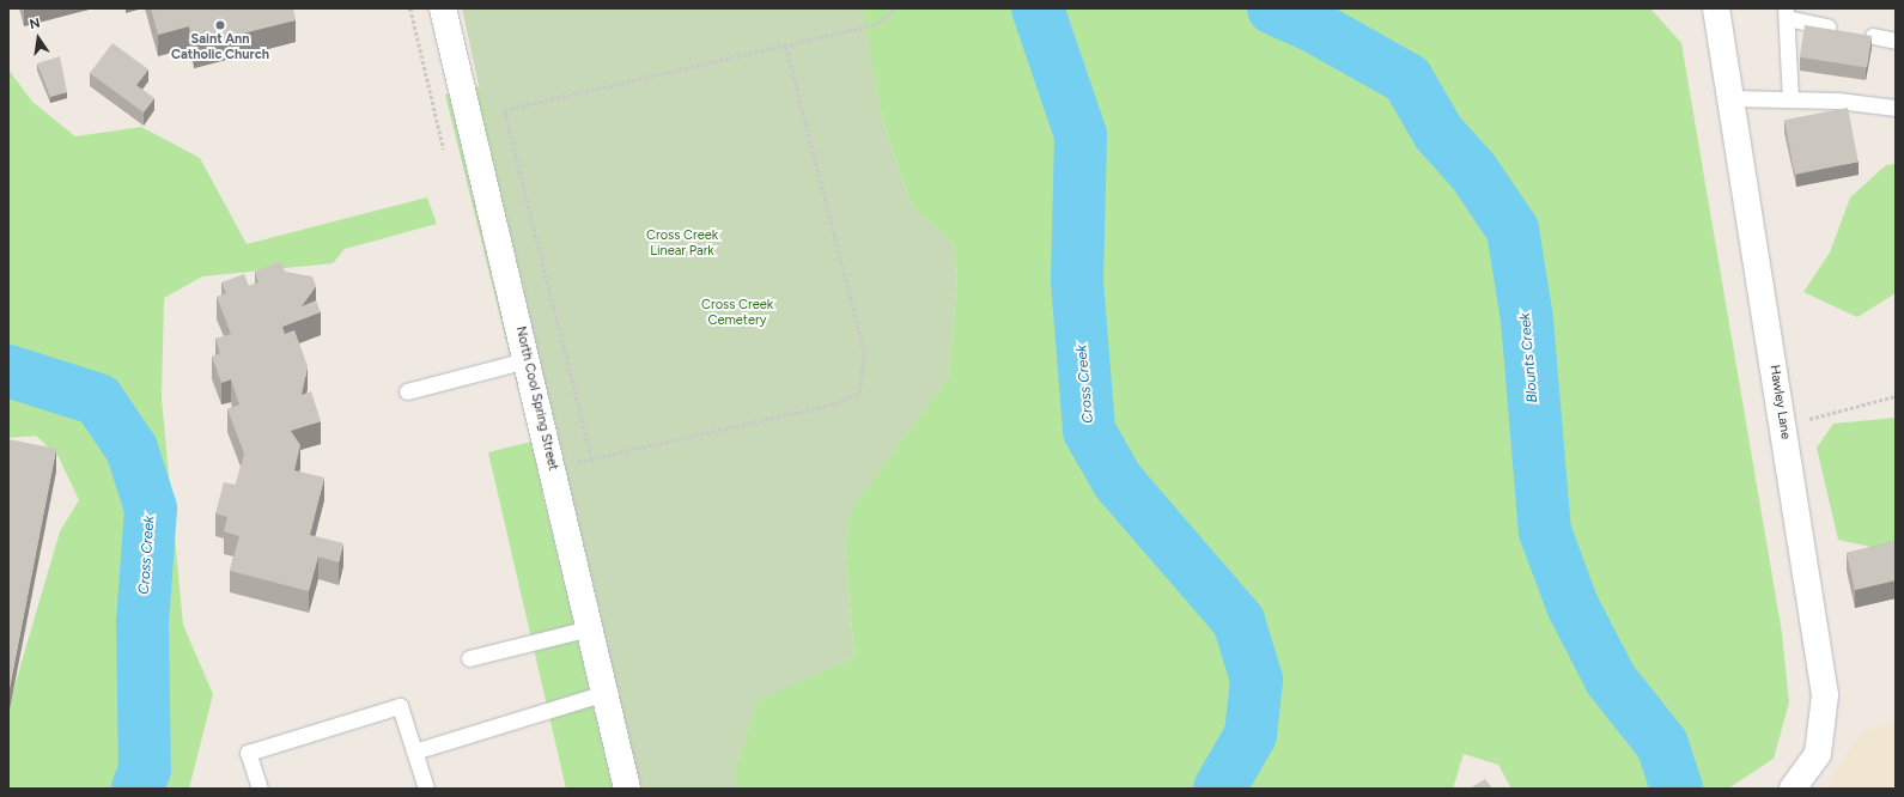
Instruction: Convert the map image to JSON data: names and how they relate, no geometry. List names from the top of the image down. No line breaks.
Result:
{"streets":{"street":["North Cool Spring Street","Hawley Lane"]},"water":["Blounts Creek","Cross Creek"],"parks":["Cross Creek Linear Park","Cross Creek Cemetery"],"places":["Saint Ann Catholic Church"],"north":"top"}
